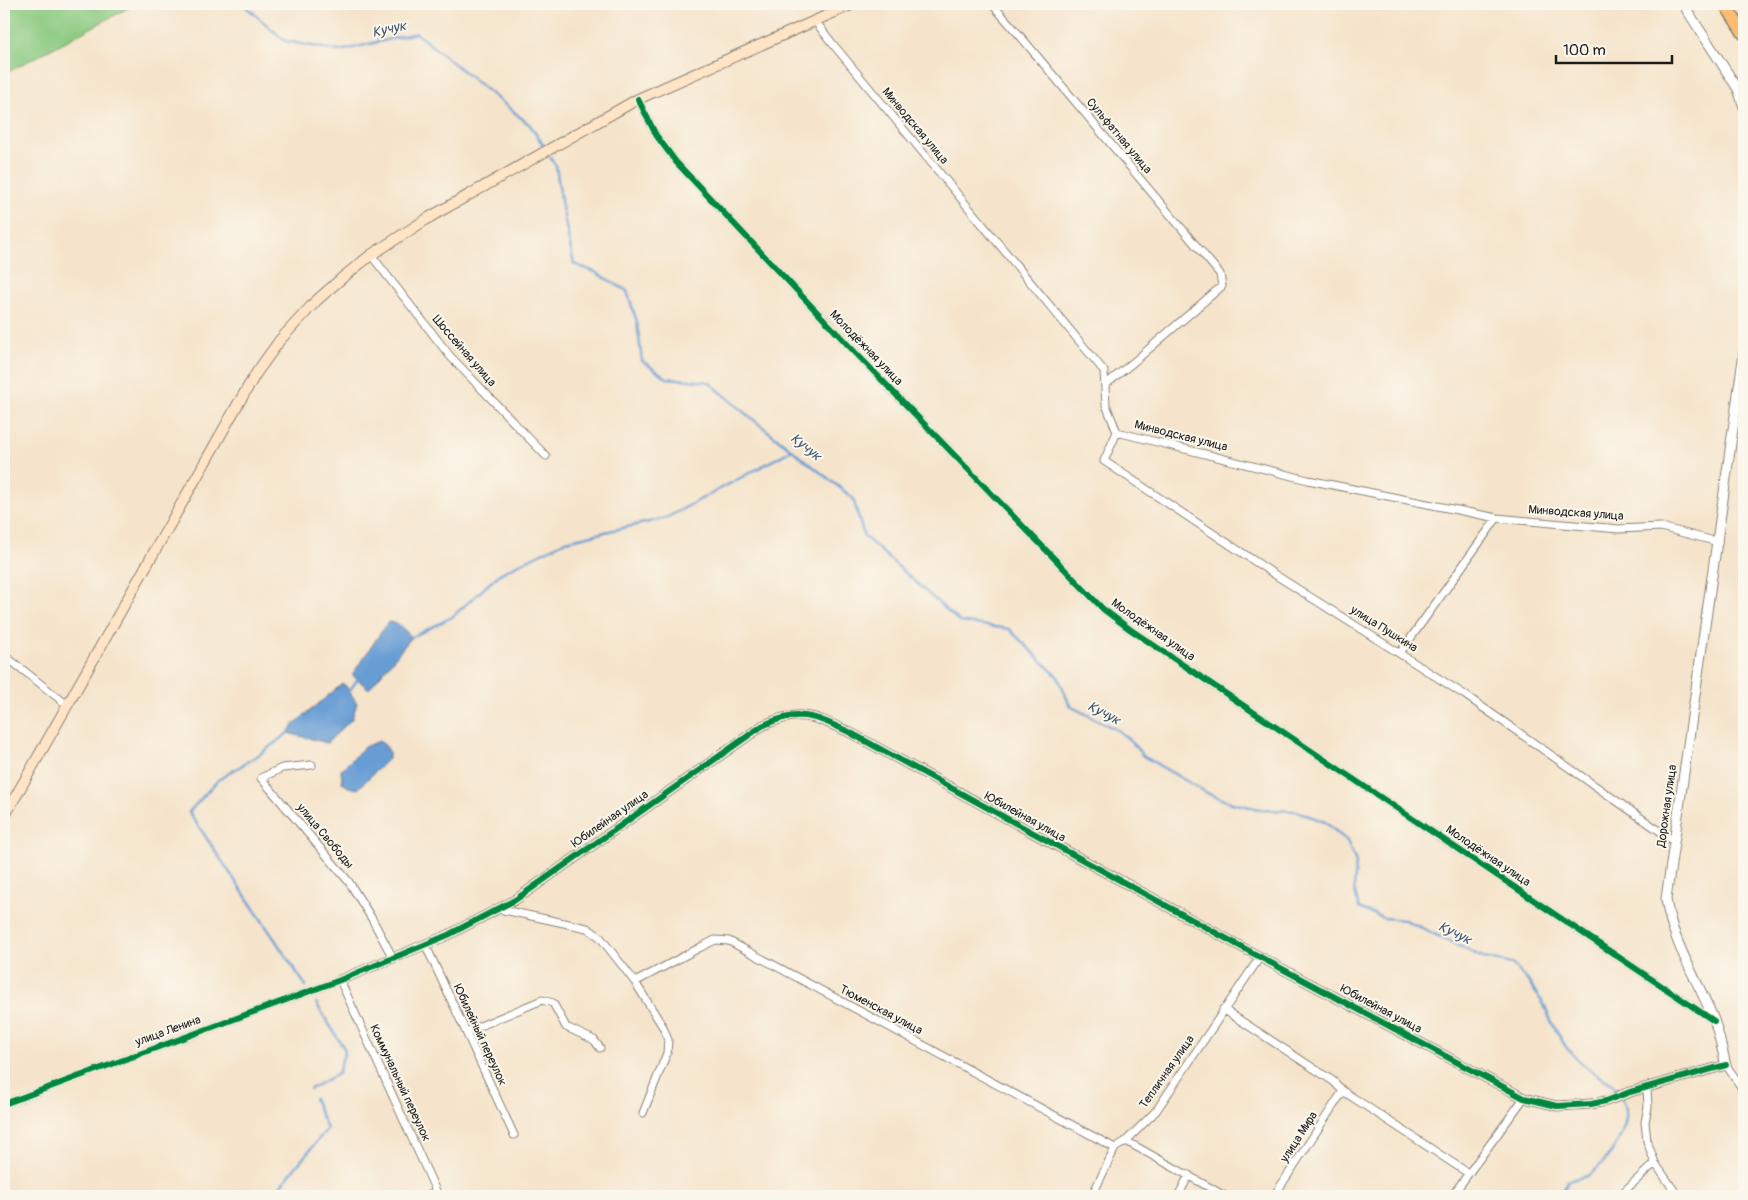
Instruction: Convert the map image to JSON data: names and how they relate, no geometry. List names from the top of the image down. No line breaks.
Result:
{"streets":{"street":["Минводская улица","Сульфатная улица","Молодёжная улица","Шоссейная улица","улица Пушкина","Дорожная улица","Юбилейная улица","улица Свободы","Тюменская улица","улица Ленина","Юбилейный переулок","Тепличная улица","Коммунальный переулок","улица Мира"]},"crossings":[["Минводская улица","Сульфатная улица"],["Минводская улица","улица Пушкина"],["Минводская улица","Дорожная улица"],["Молодёжная улица","Дорожная улица"],["улица Пушкина","Дорожная улица"],["Дорожная улица","Юбилейная улица"],["Юбилейная улица","улица Свободы"],["Юбилейная улица","улица Ленина"],["Юбилейная улица","Юбилейный переулок"],["Юбилейная улица","Тепличная улица"],["Юбилейная улица","Коммунальный переулок"],["Тюменская улица","Тепличная улица"],["улица Ленина","Коммунальный переулок"]],"water":["Кучук"],"scale_bar":"100 m"}
